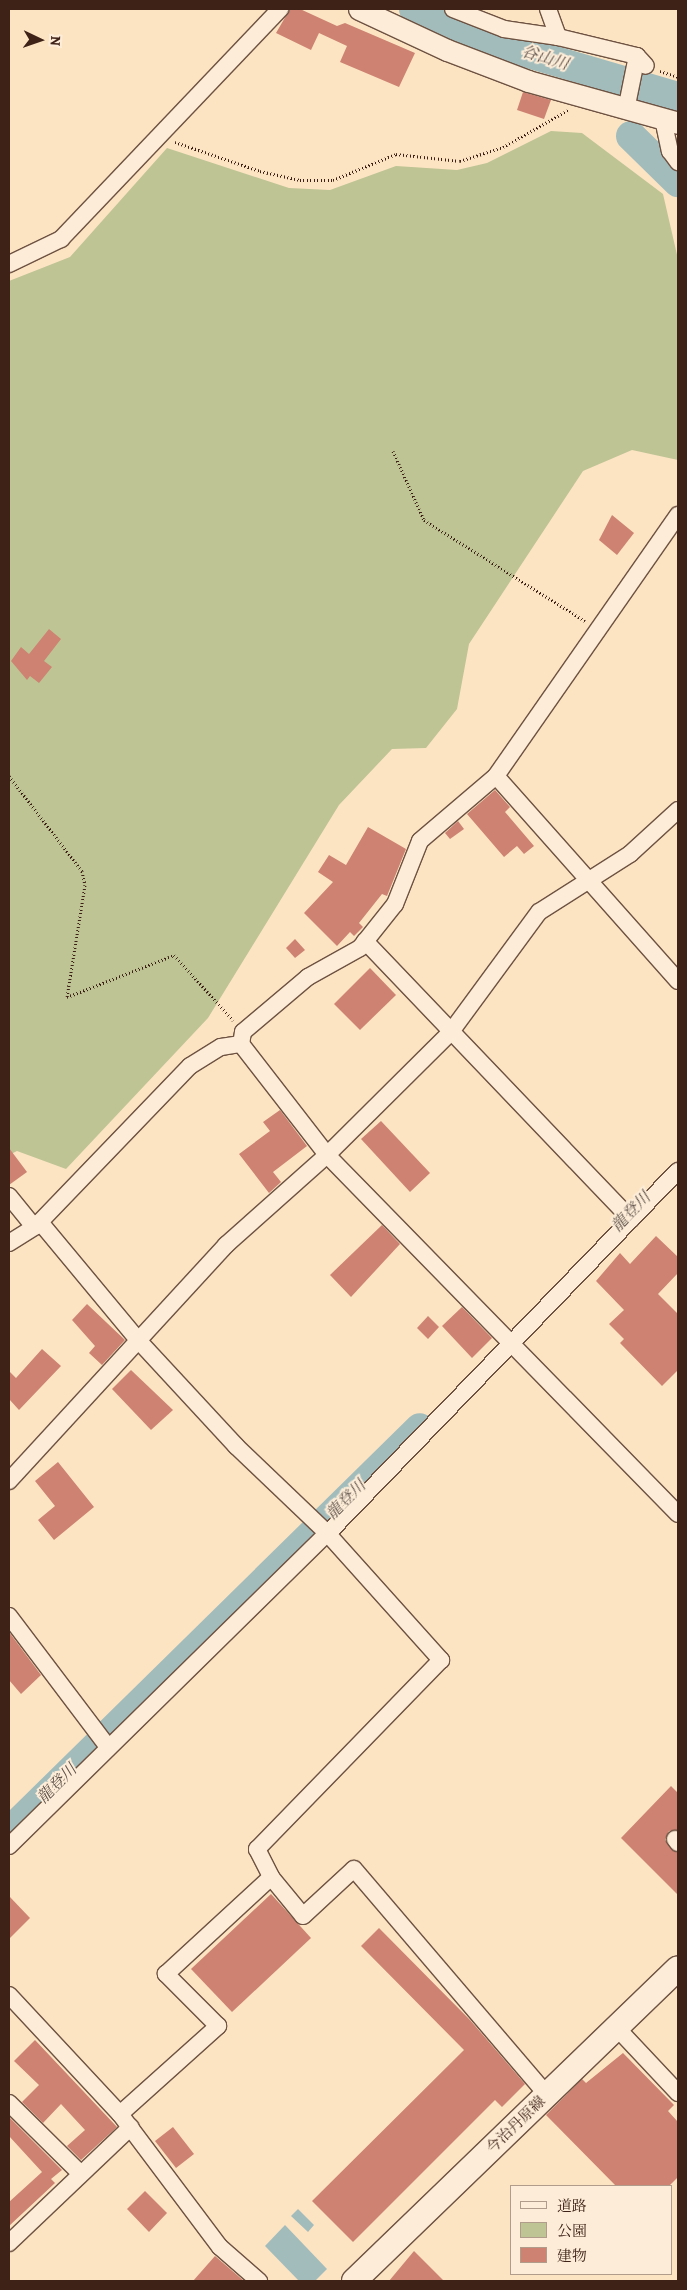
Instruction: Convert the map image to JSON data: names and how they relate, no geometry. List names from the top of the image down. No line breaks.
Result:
{"streets":{"main road":["今治丹原線"]},"water":["谷山川","龍登川"],"legend":["道路","公園","建物"],"north":"right"}
